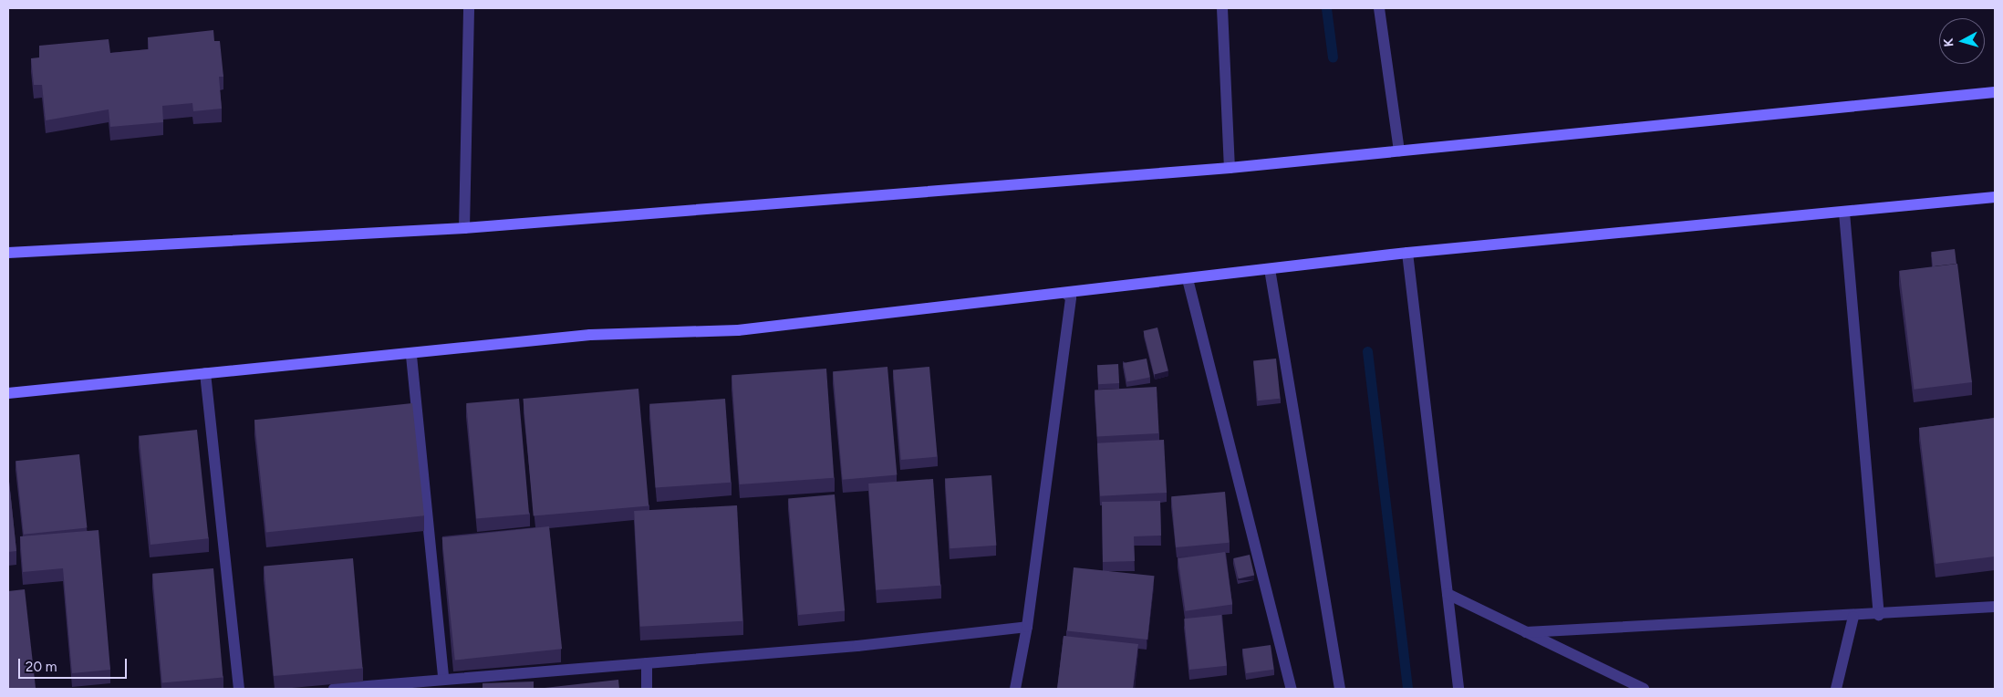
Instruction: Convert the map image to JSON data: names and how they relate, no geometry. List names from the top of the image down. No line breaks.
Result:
{"scale_bar":"20 m","north":"left"}
